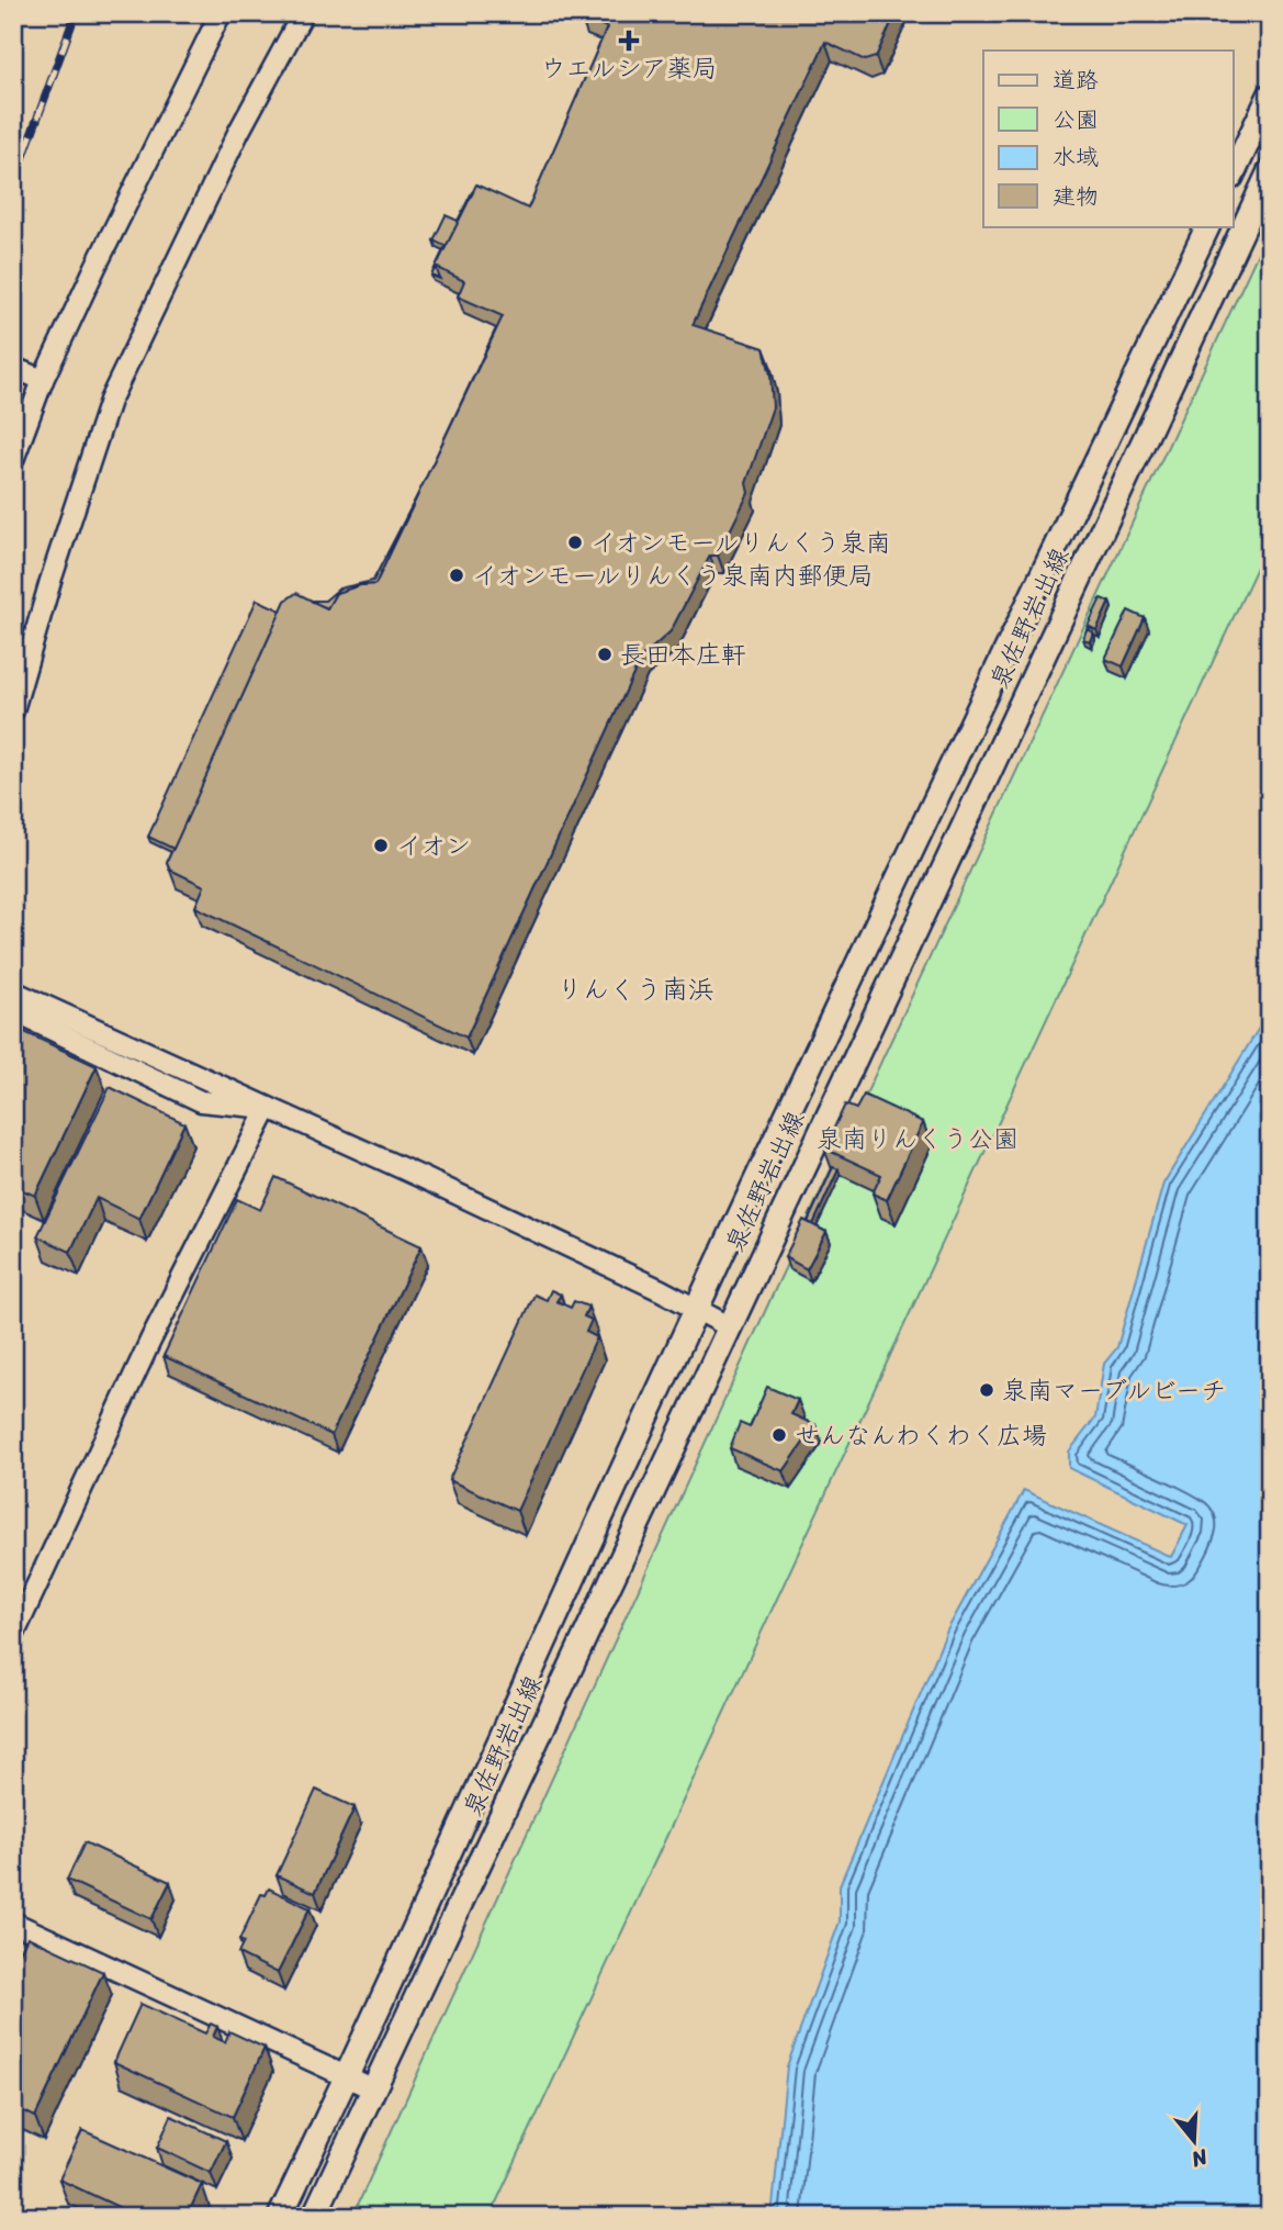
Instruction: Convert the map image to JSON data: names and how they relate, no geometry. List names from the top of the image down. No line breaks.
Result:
{"streets":{"main road":["泉佐野岩出線"]},"districts":["りんくう南浜"],"parks":["泉南りんくう公園"],"places":{"health":["ウエルシア薬局"],"other":["イオンモールりんくう泉南","イオンモールりんくう泉南内郵便局","長田本庄軒","イオン","泉南マーブルビーチ","せんなんわくわく広場"]},"legend":["道路","公園","水域","建物"],"north":"bottom"}
